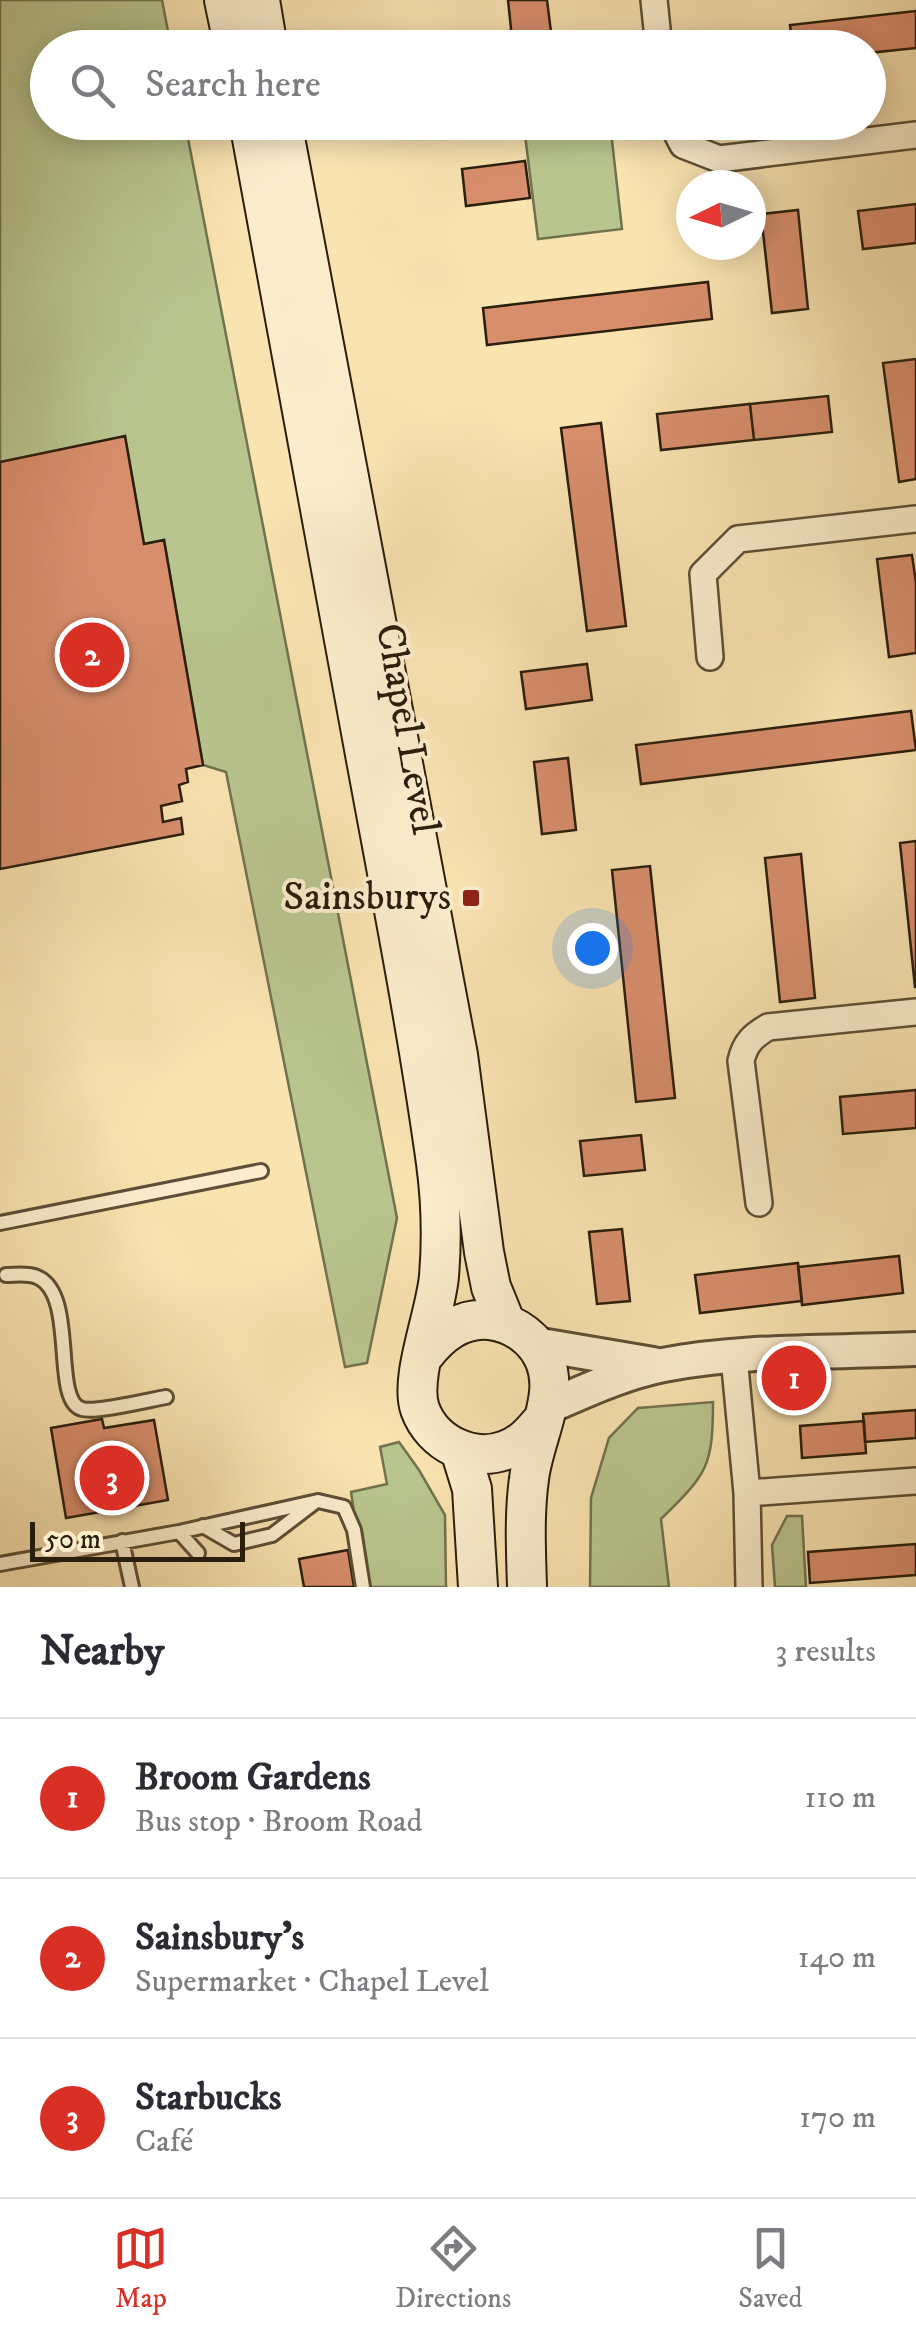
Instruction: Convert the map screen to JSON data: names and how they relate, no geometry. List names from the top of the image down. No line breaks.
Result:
{"streets":{"main road":["Chapel Level"]},"places":{"transit":["Sainsburys"]},"scale_bar":"50 m","north":"left","page":{"search":"Search here","pins":["2","1","3"],"scale":"50 m","heading":["Nearby","3 results"],"list":[{"mark":"1","name":"Broom Gardens","note":"Bus stop · Broom Road","value":"110 m"},{"mark":"2","name":"Sainsbury's","note":"Supermarket · Chapel Level","value":"140 m"},{"mark":"3","name":"Starbucks","note":"Café","value":"170 m"}],"nav":["Map","Directions","Saved"]}}
